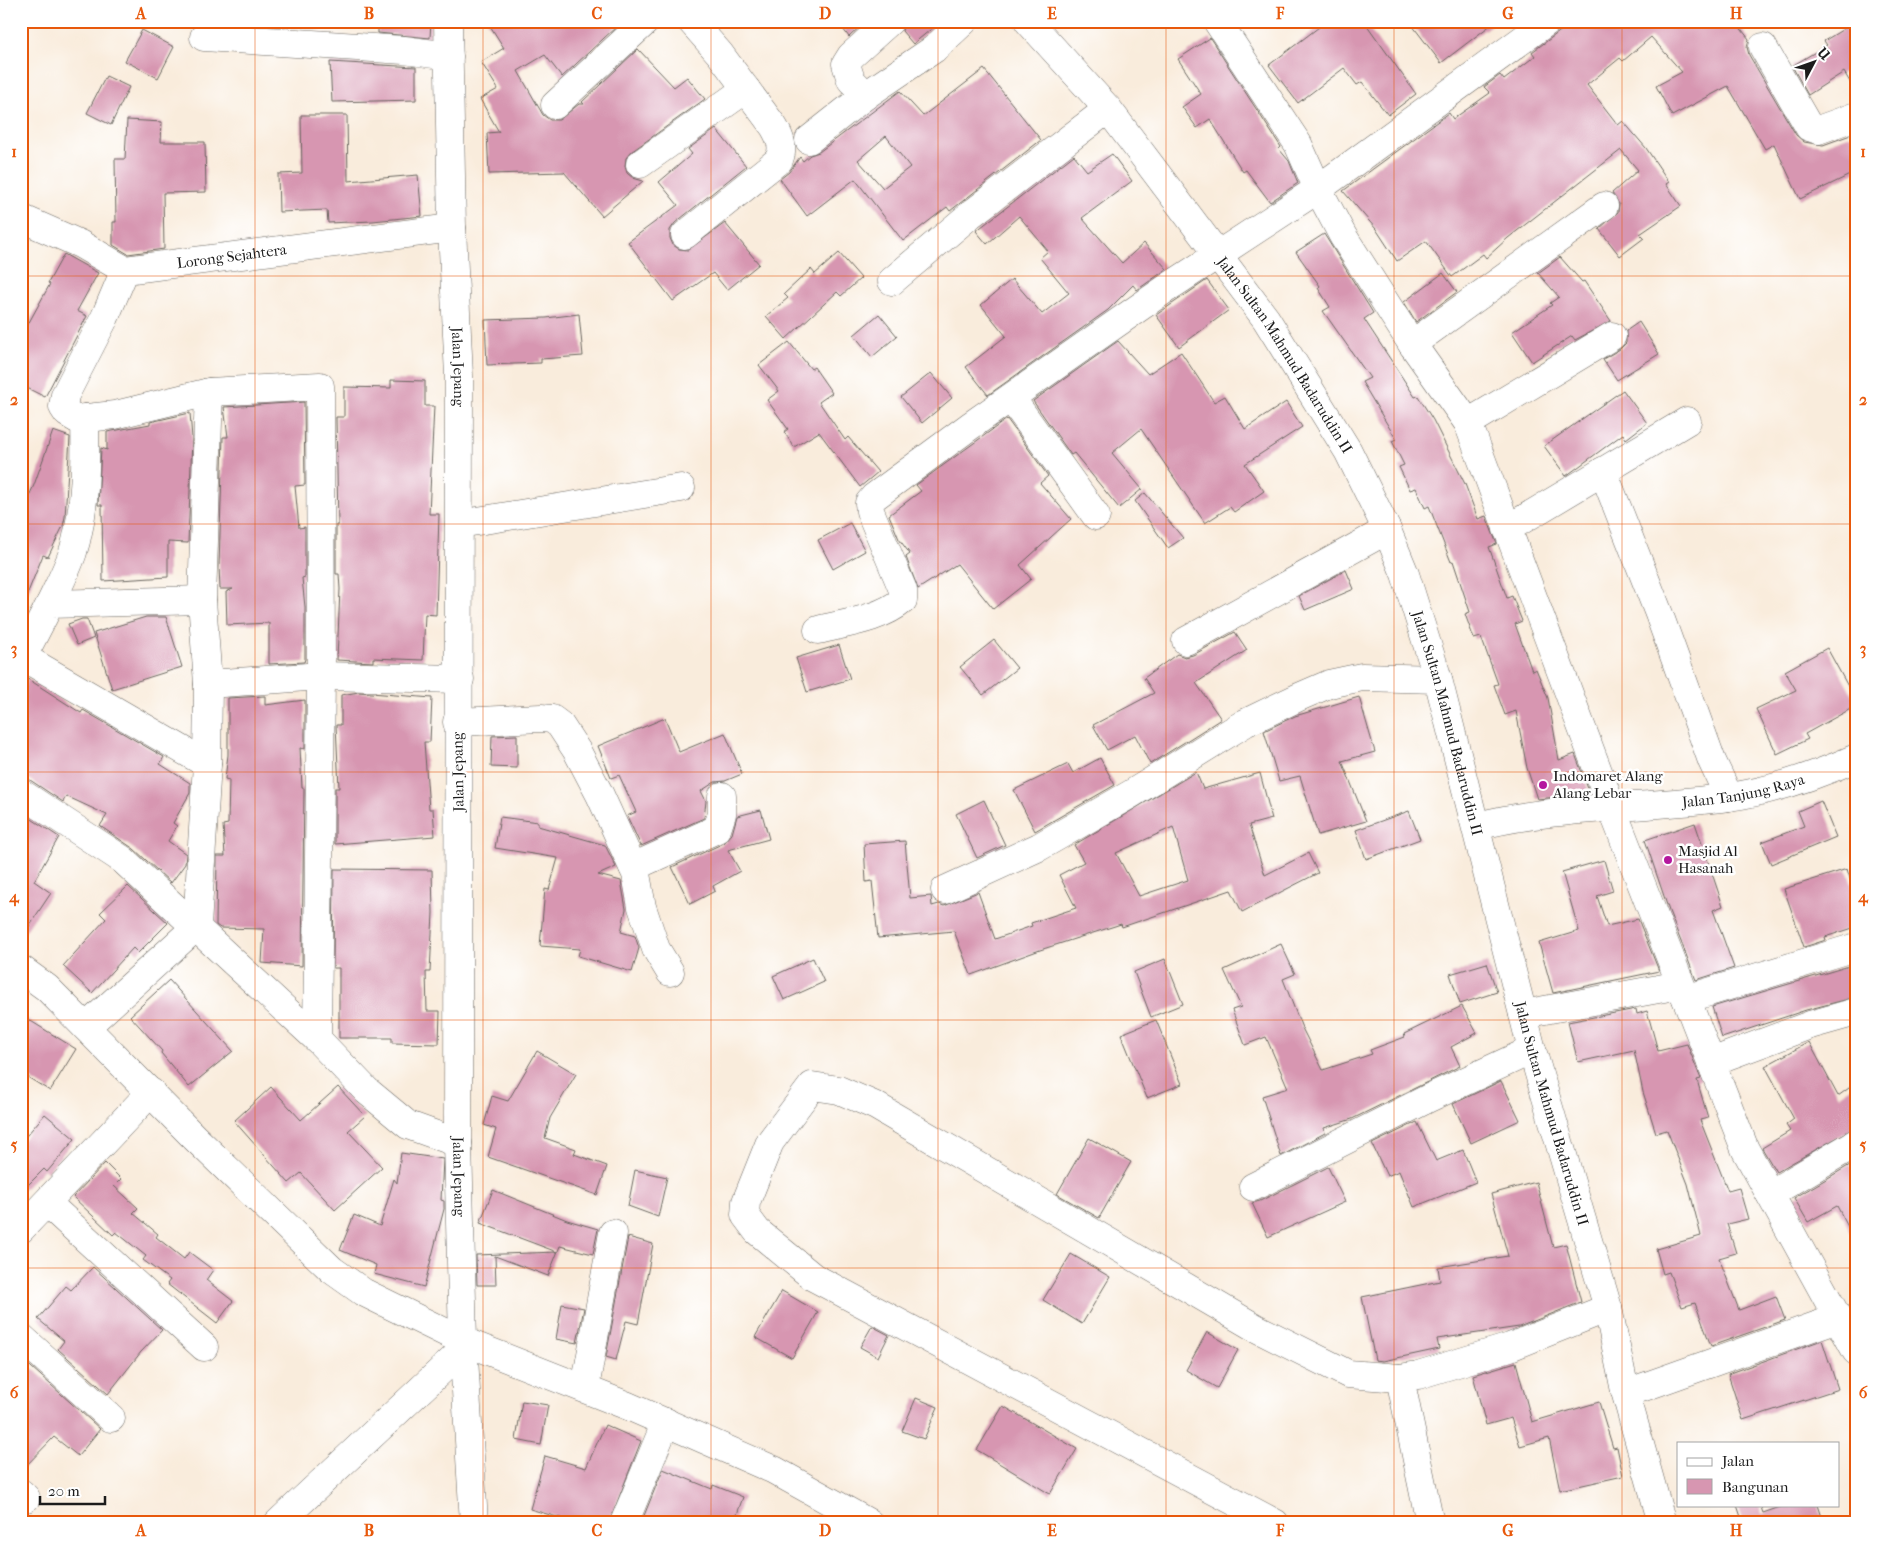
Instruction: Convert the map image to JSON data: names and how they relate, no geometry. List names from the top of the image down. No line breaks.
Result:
{"streets":{"main road":["Lorong Sejahtera","Jalan Sultan Mahmud Badaruddin II","Jalan Jepang","Jalan Tanjung Raya"]},"crossings":[["Lorong Sejahtera","Jalan Jepang"],["Jalan Sultan Mahmud Badaruddin II","Jalan Tanjung Raya"]],"places":["Indomaret Alang Alang Lebar","Masjid Al Hasanah"],"legend":["Jalan","Bangunan"],"scale_bar":"20 m","north":"top right","grid":{"columns":["A","B","C","D","E","F","G","H"],"rows":["1","2","3","4","5","6"]}}
